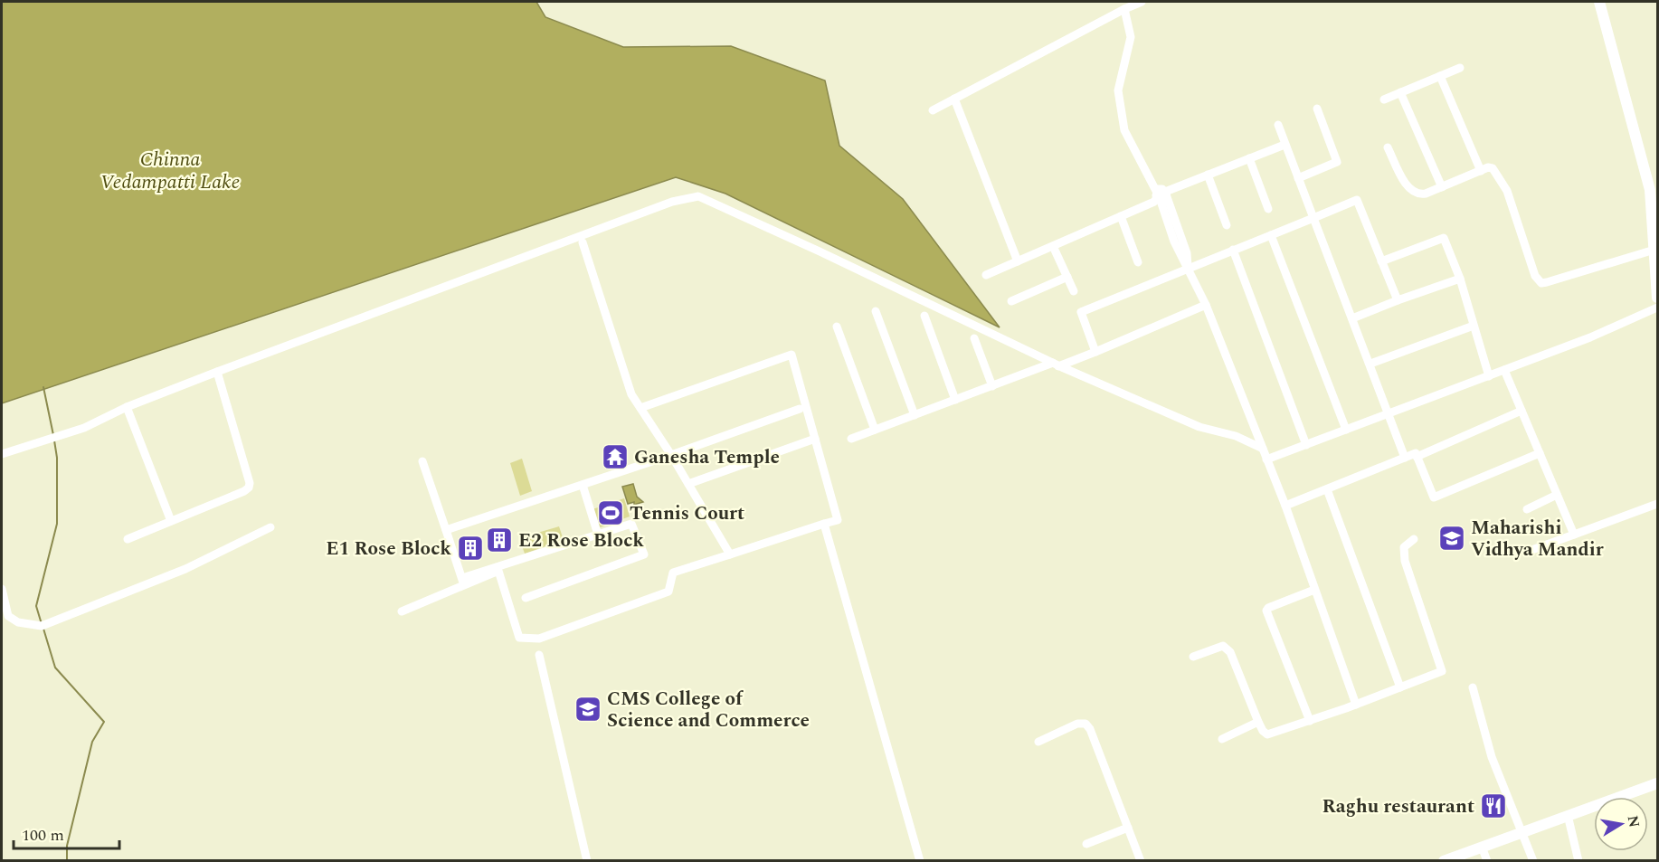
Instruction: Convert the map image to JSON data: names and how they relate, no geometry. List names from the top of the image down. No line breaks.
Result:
{"water":["Chinna Vedampatti Lake"],"places":{"temple":["Ganesha Temple"],"sports":["Tennis Court"],"school or university":["Maharishi Vidhya Mandir","CMS College of Science and Commerce"],"building":["E2 Rose Block","E1 Rose Block"],"restaurant":["Raghu restaurant"]},"scale_bar":"100 m","north":"right"}
